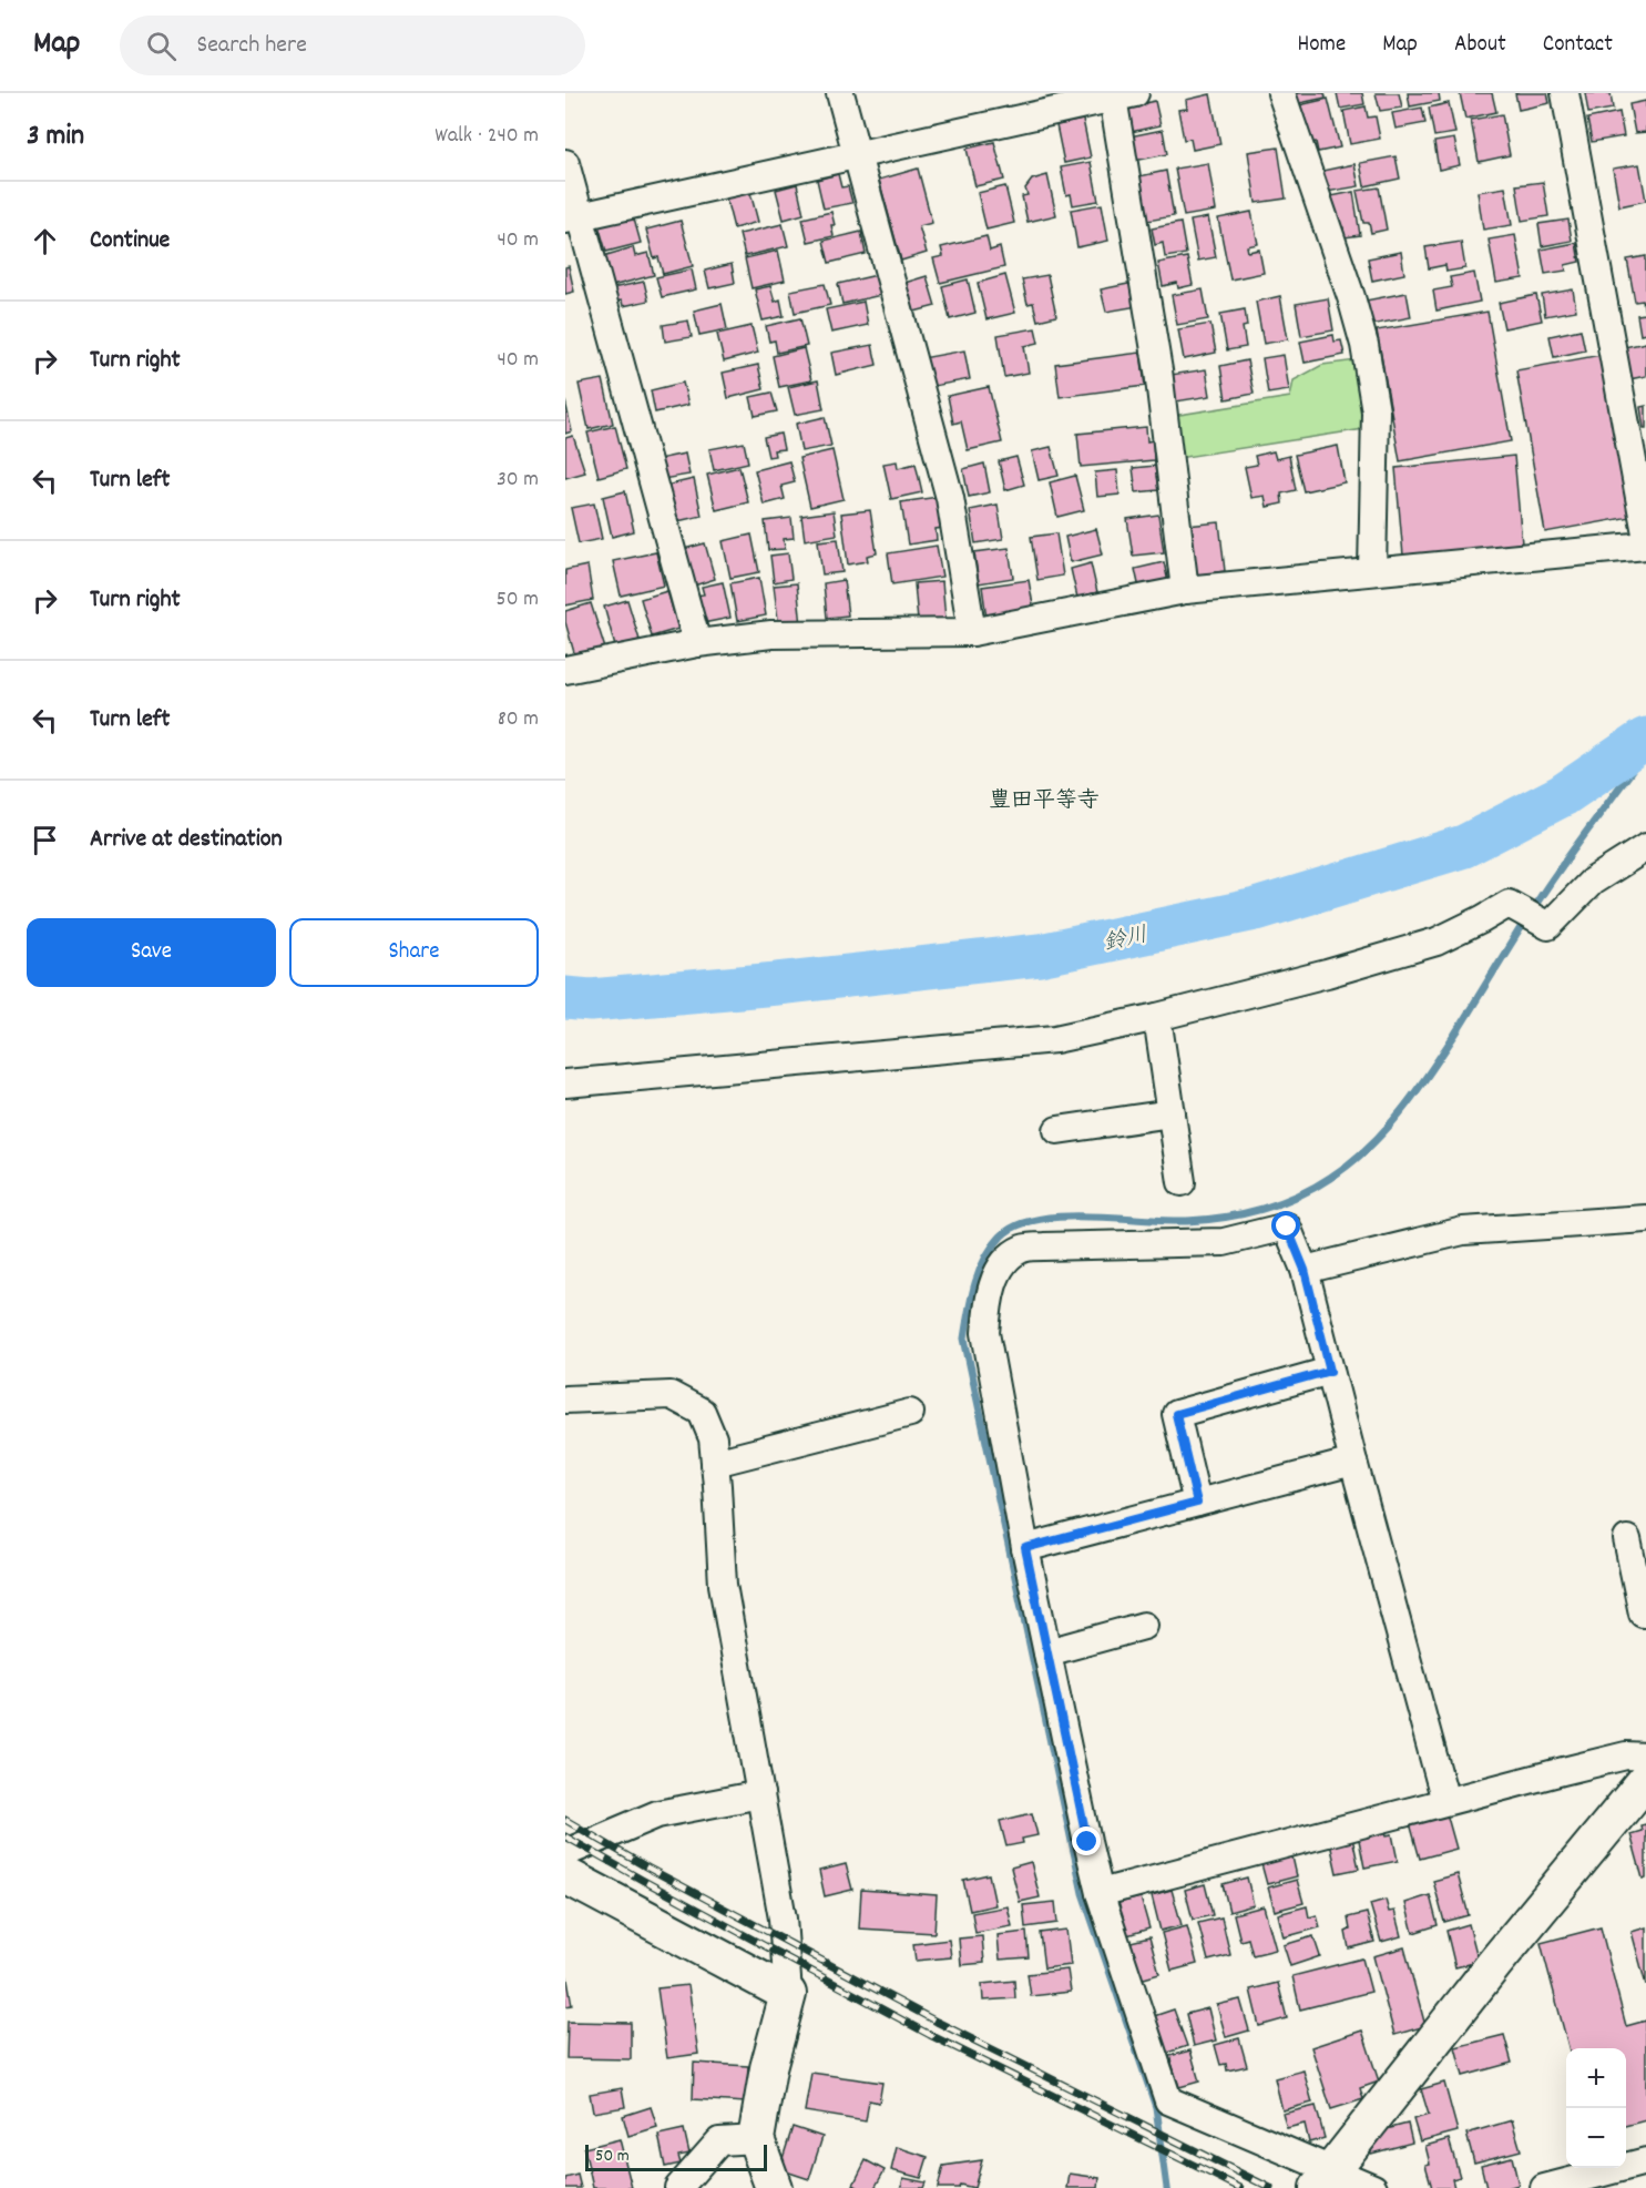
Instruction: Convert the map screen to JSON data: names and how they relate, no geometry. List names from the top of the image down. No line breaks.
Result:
{"districts":["豊田平等寺"],"water":["鈴川"],"scale_bar":"50 m","page":{"header":"Map","search":"Search here","nav":["Home","Map","About","Contact"],"heading":["3 min","Walk · 240 m"],"list":[["Continue","40 m"],["Turn right","40 m"],["Turn left","30 m"],["Turn right","50 m"],["Turn left","80 m"],"Arrive at destination"],"buttons":["Save","Share"],"map_buttons":["+","−"],"scale":"50 m"}}
